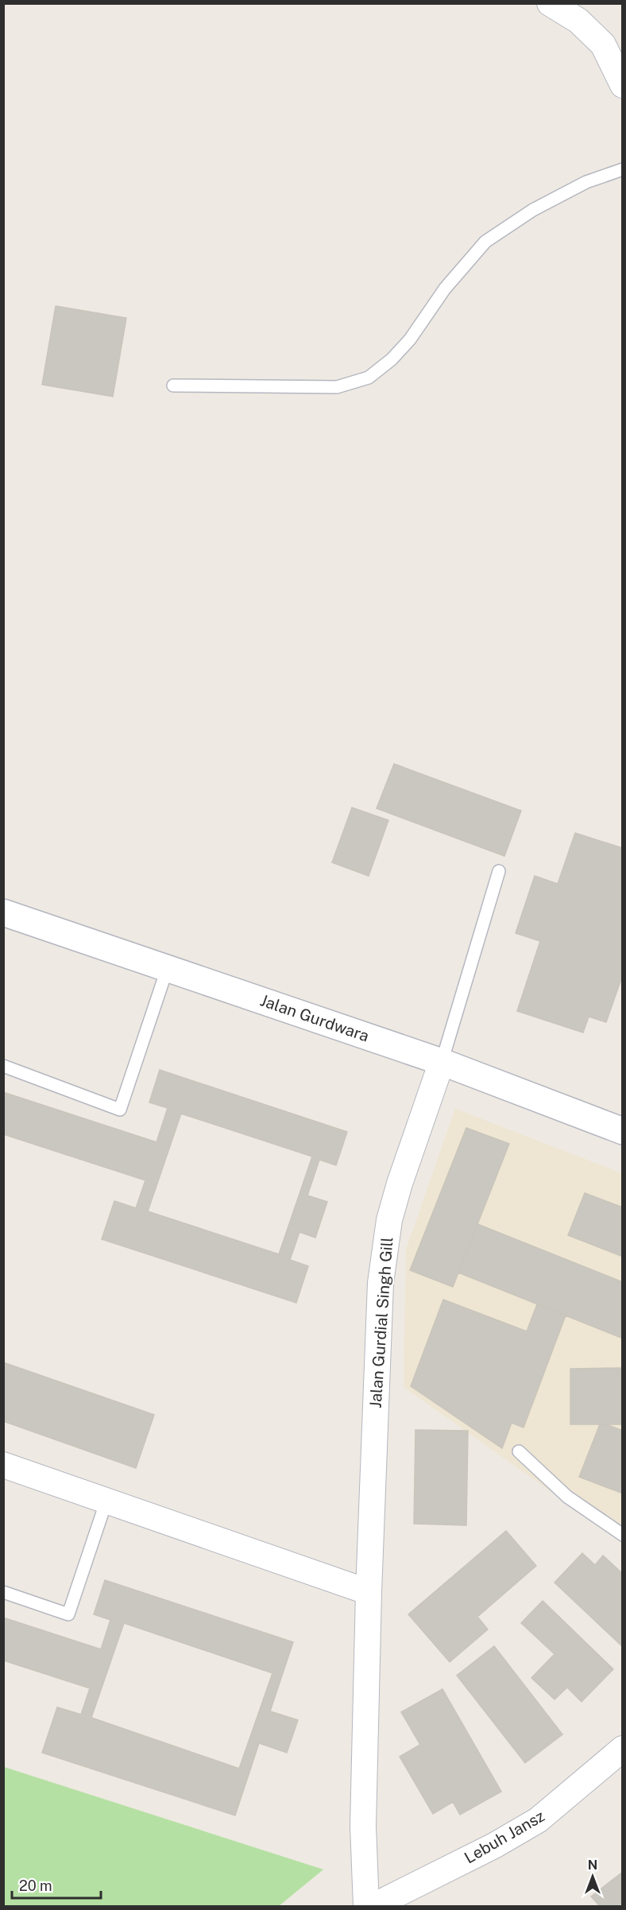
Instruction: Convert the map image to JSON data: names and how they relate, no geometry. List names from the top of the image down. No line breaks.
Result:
{"streets":{"street":["Jalan Gurdwara","Jalan Gurdial Singh Gill","Lebuh Jansz"]},"crossings":[["Jalan Gurdwara","Jalan Gurdial Singh Gill"]],"scale_bar":"20 m","north":"top"}
